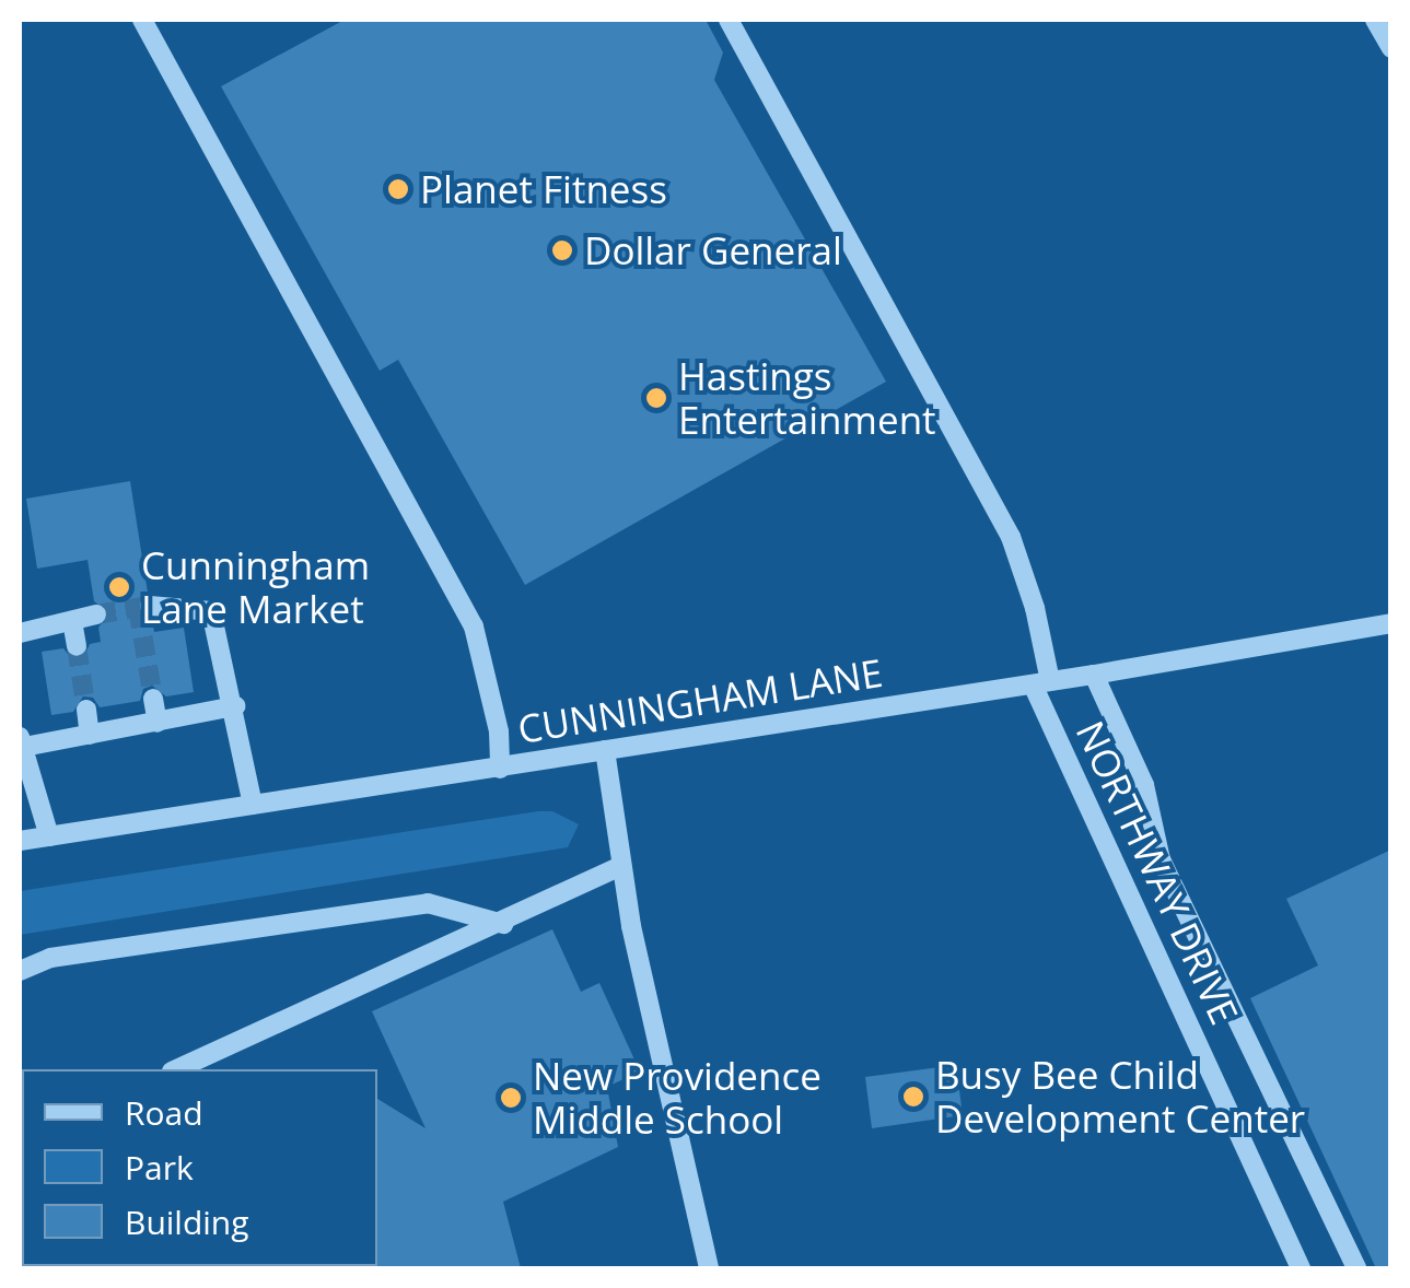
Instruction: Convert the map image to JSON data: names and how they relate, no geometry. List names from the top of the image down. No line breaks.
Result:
{"streets":{"street":["CUNNINGHAM LANE","NORTHWAY DRIVE"]},"crossings":[["CUNNINGHAM LANE","NORTHWAY DRIVE"]],"places":["Planet Fitness","Dollar General","Hastings Entertainment","Cunningham Lane Market","Busy Bee Child Development Center","New Providence Middle School"],"legend":["Road","Park","Building"]}
